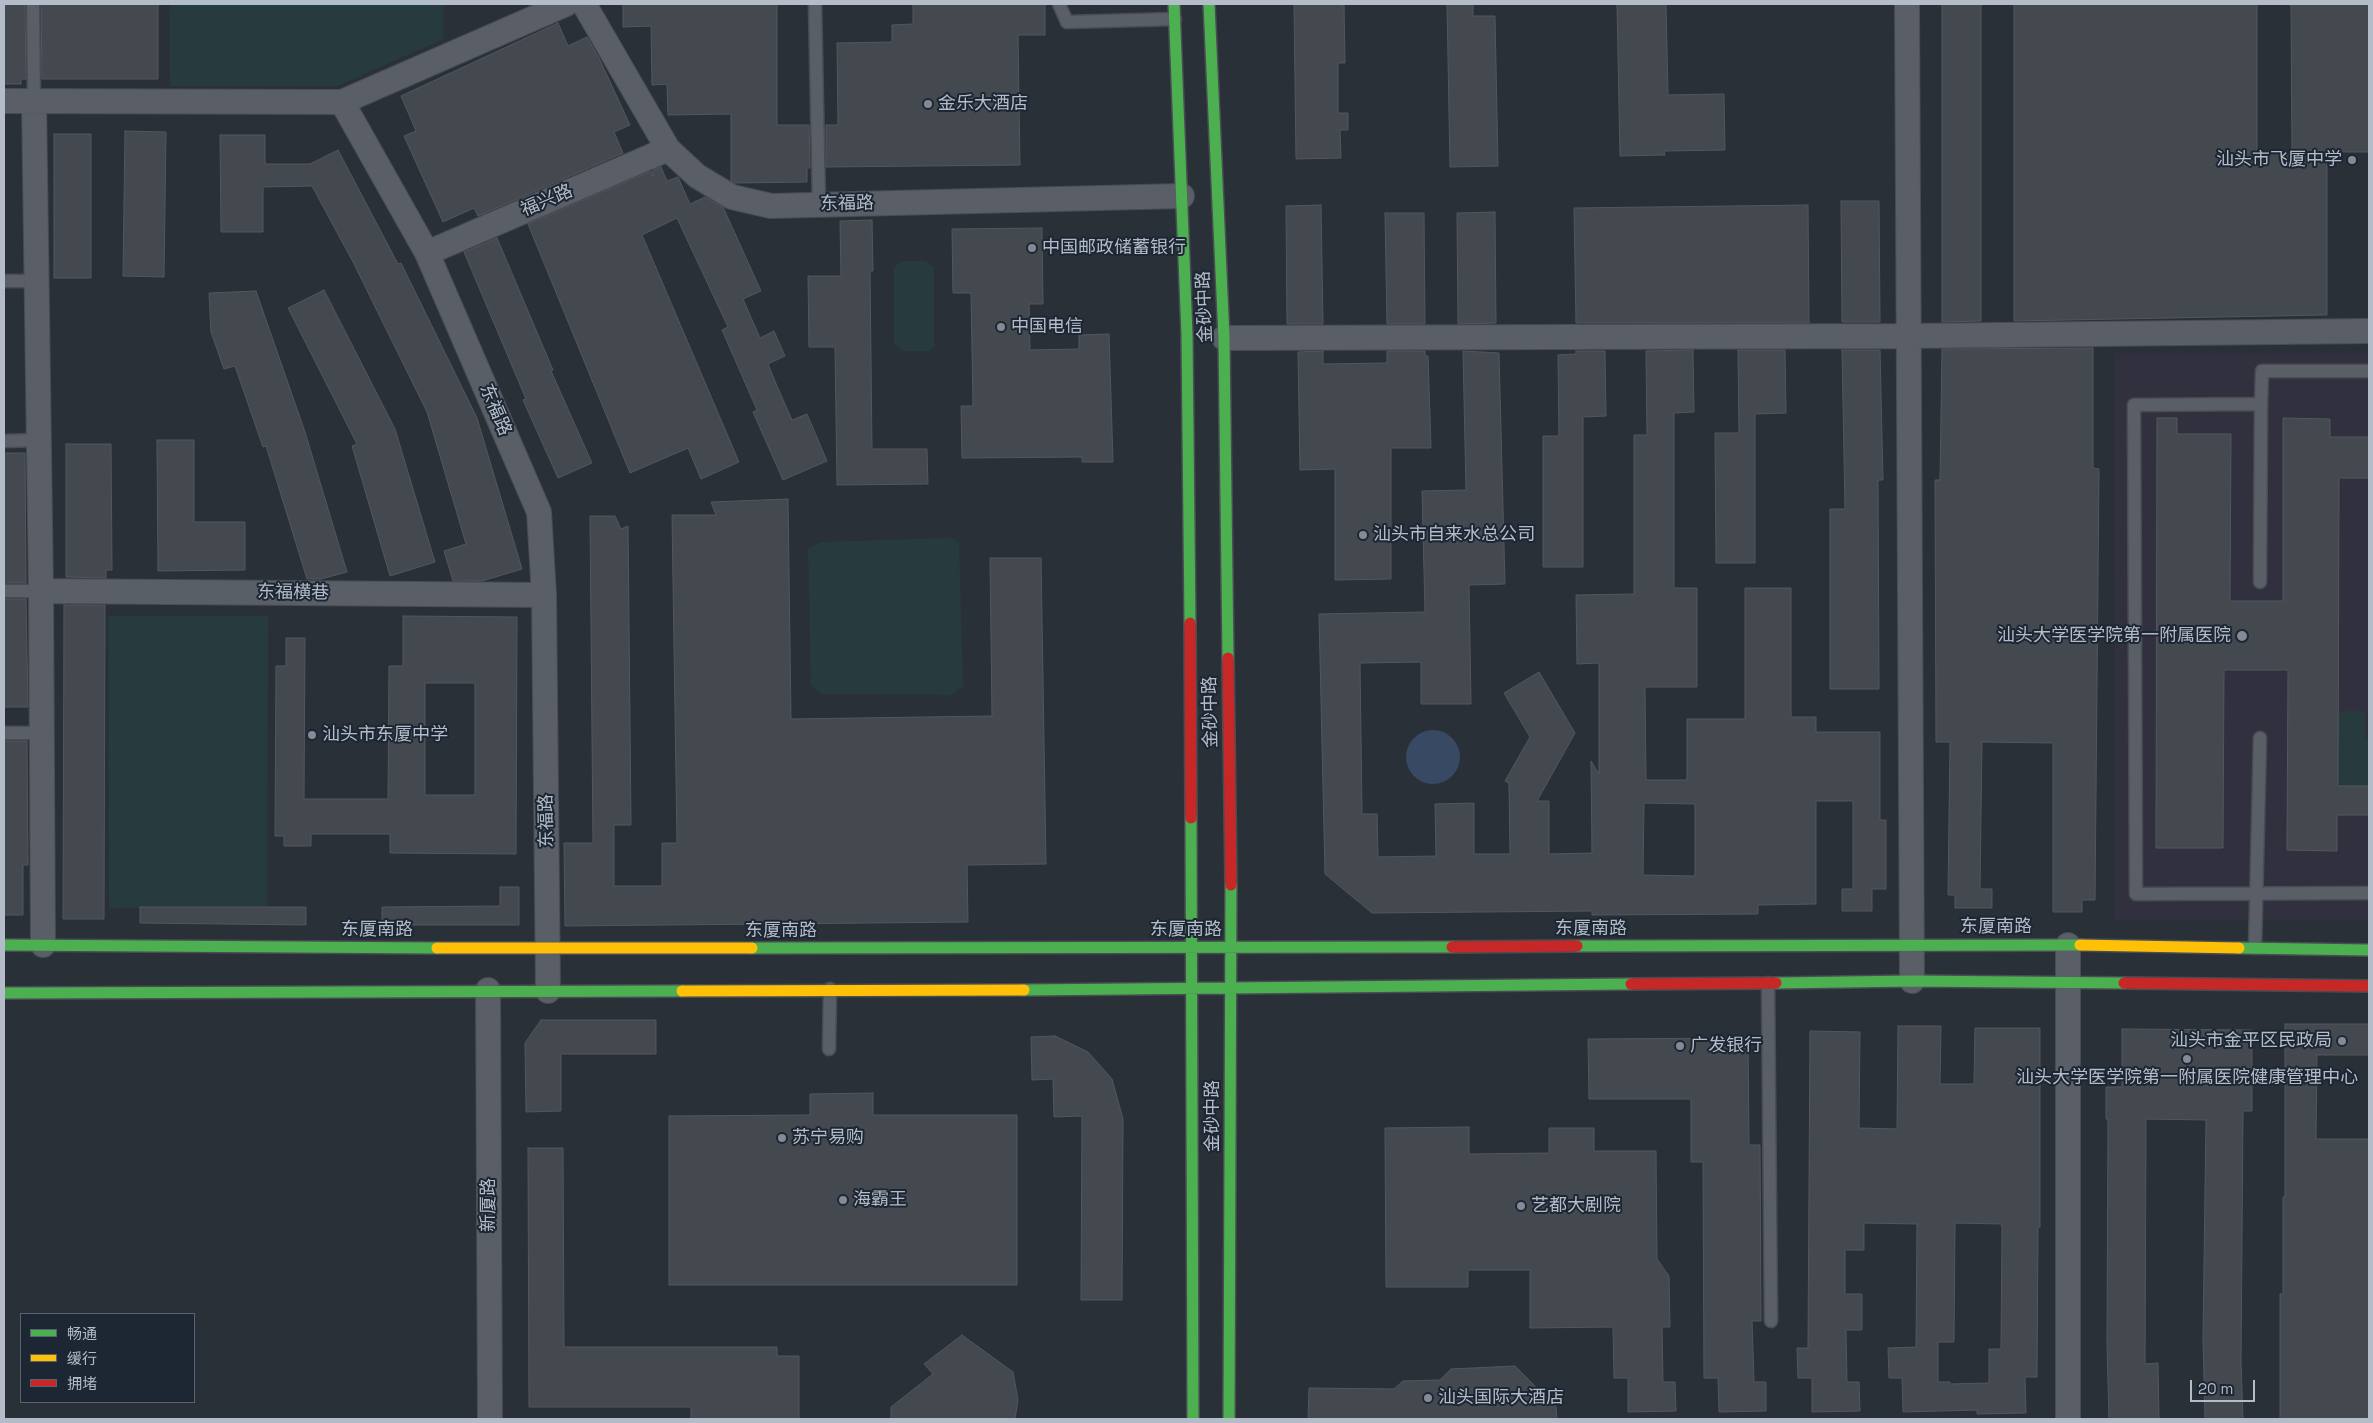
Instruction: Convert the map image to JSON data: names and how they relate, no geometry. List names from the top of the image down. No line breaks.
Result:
{"streets":{"street":["福兴路","东福路","金砂中路","东福横巷","东厦南路","新厦路"]},"crossings":[["福兴路","东福路"],["东福路","金砂中路"],["东福路","东福横巷"],["东福路","东厦南路"],["金砂中路","东厦南路"]],"places":["金乐大酒店","汕头市飞厦中学","中国邮政储蓄银行","中国电信","汕头市自来水总公司","汕头大学医学院第一附属医院","汕头市东厦中学","汕头市金平区民政局","广发银行","汕头大学医学院第一附属医院健康管理中心","苏宁易购","海霸王","艺都大剧院","汕头国际大酒店"],"legend":["畅通","缓行","拥堵"],"scale_bar":"20 m"}
